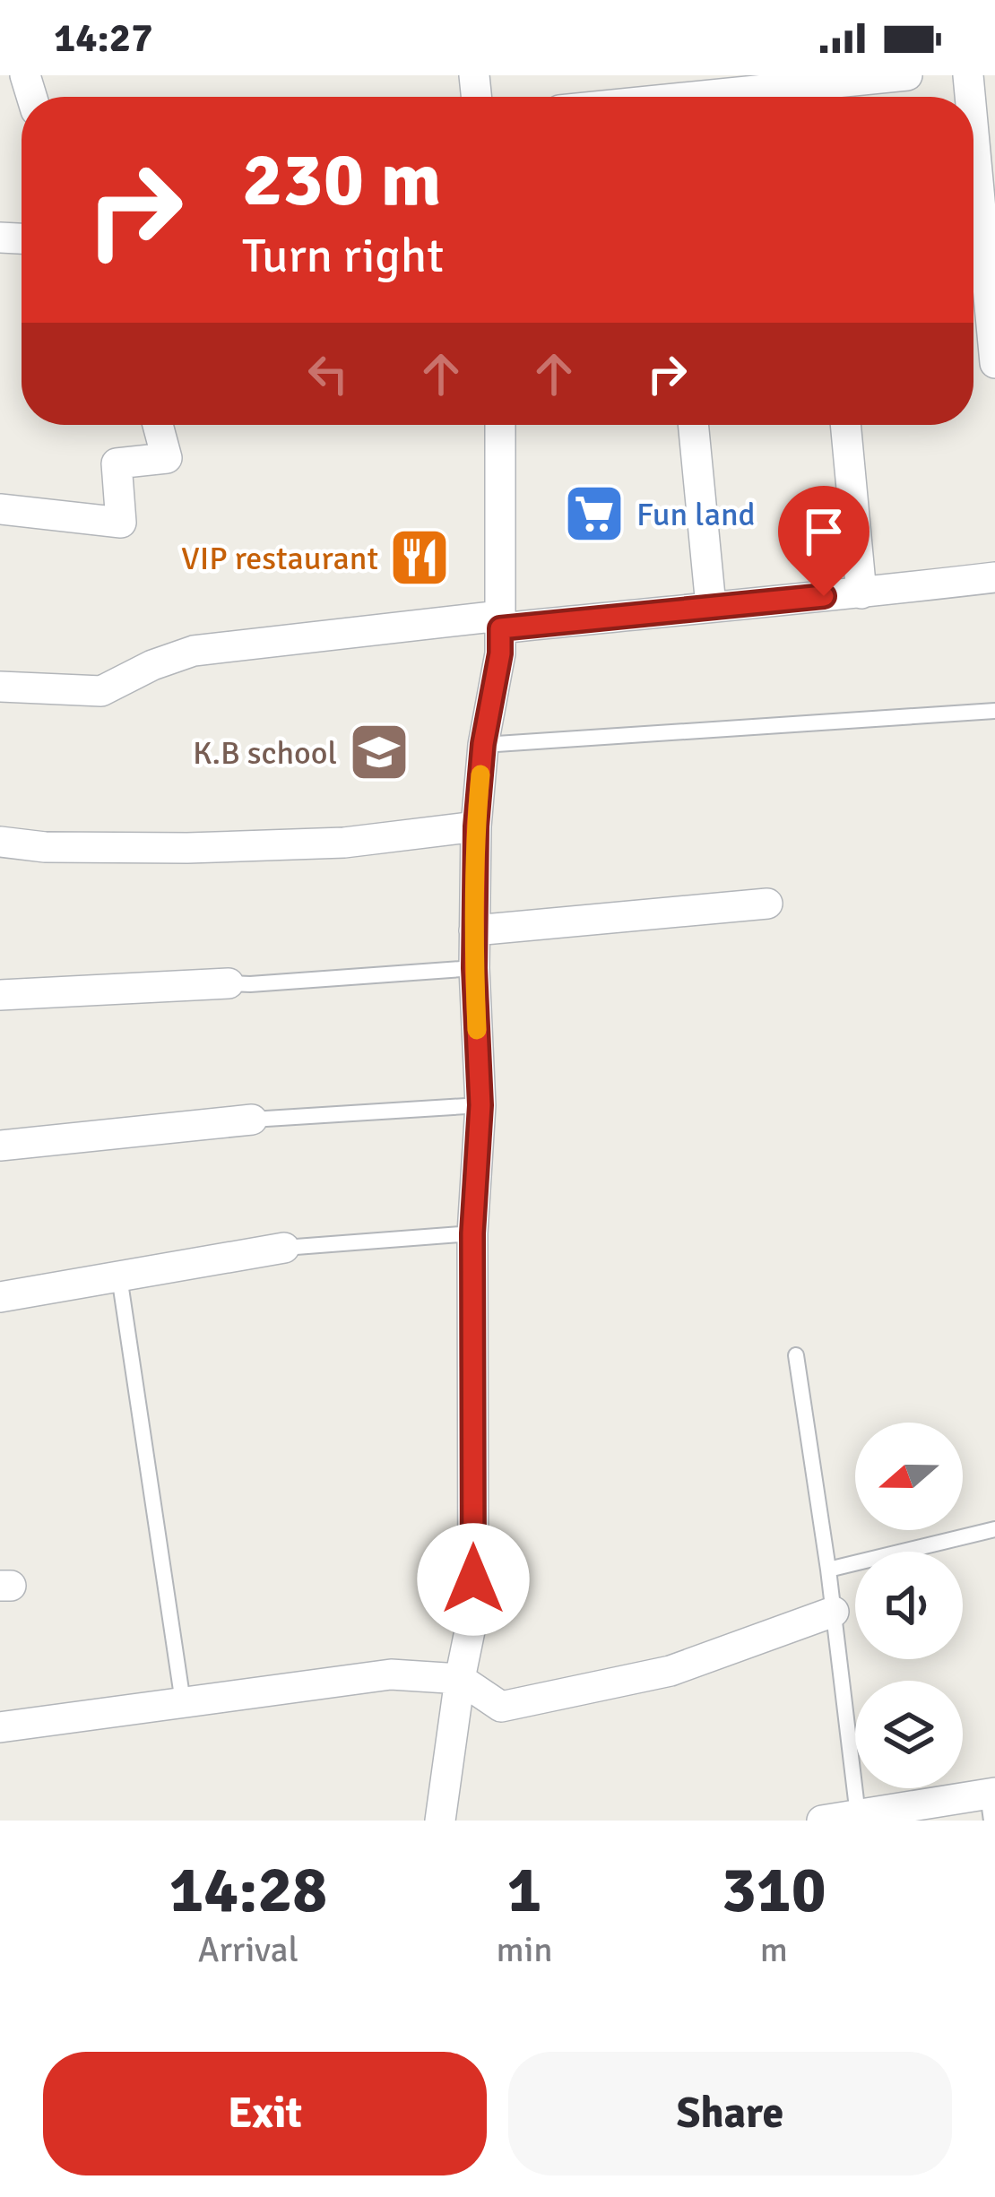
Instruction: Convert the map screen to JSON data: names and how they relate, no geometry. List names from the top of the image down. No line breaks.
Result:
{"places":{"supermarket":["Fun land"],"restaurant":["VIP restaurant"],"school or university":["K.B school"]},"north":"left","page":{"status":"14:27","turn":["230 m","Turn right"],"eta":["14:28","Arrival","1","min","310","m"],"buttons":["Exit","Share"]}}
